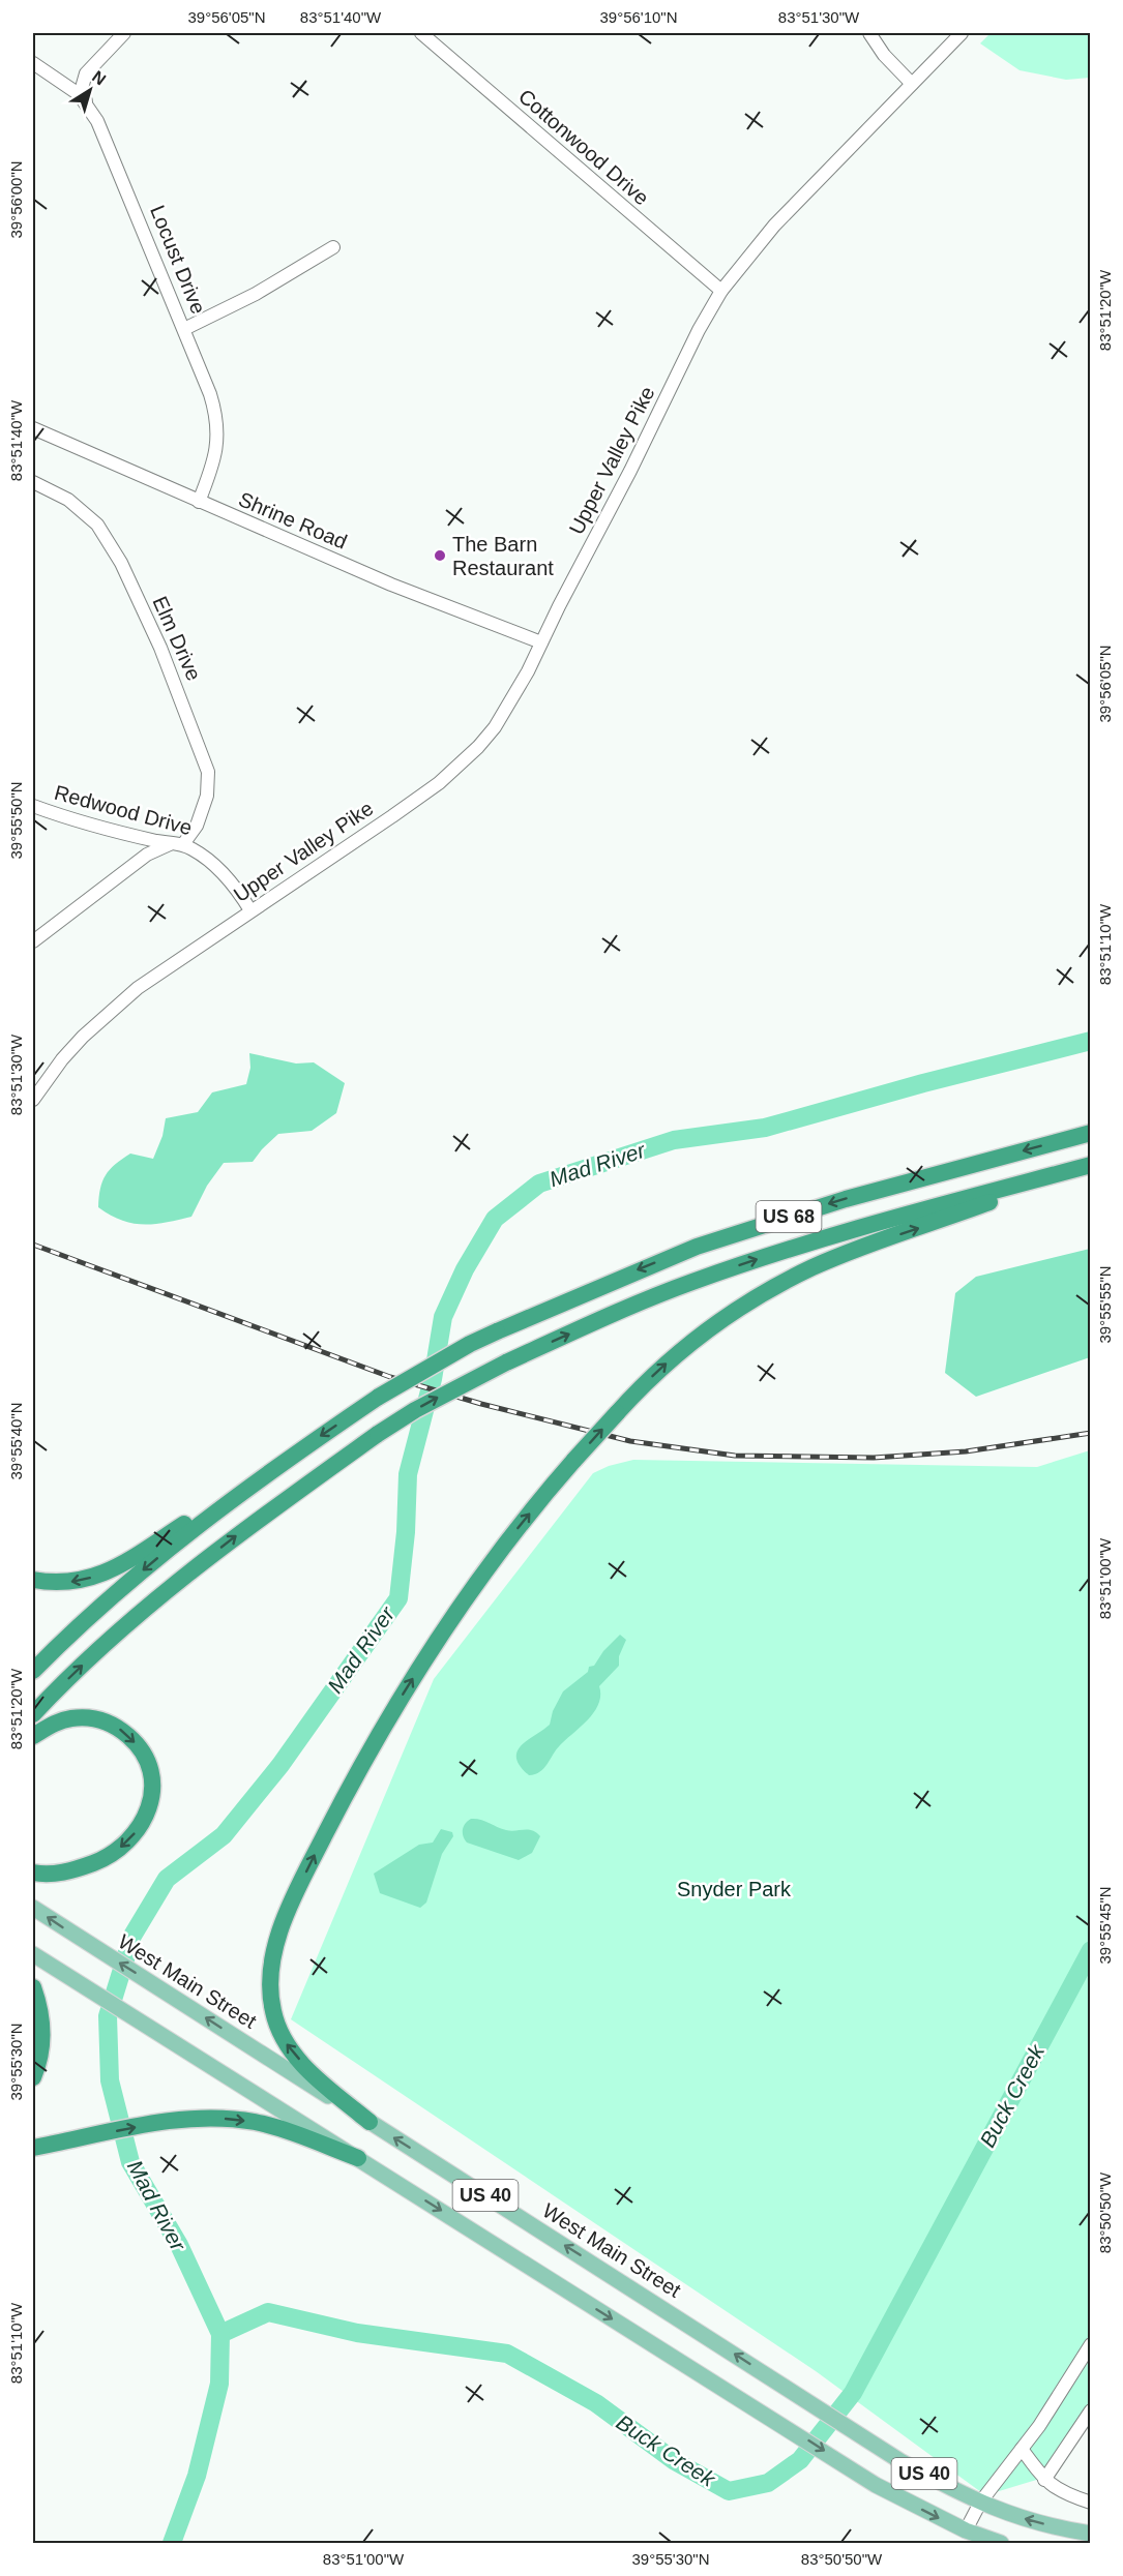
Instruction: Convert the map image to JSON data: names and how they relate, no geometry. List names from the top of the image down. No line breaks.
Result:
{"streets":{"highway":["US 68"],"main road":["West Main Street","US 40"],"street":["Cottonwood Drive","Locust Drive","Upper Valley Pike","Shrine Road","Elm Drive","Redwood Drive"]},"crossings":[["Cottonwood Drive","Upper Valley Pike"],["Locust Drive","Shrine Road"],["Upper Valley Pike","Shrine Road"],["Upper Valley Pike","Redwood Drive"],["Elm Drive","Redwood Drive"]],"water":["Mad River","Buck Creek"],"parks":["Snyder Park"],"places":["The Barn Restaurant"],"north":"top right","coordinates":["39°56'05\"N","83°51'40\"W","39°56'10\"N","83°51'30\"W","39°56'00\"N","83°51'20\"W","39°55'50\"N","83°51'10\"W","39°55'55\"N","39°55'40\"N","83°51'00\"W","39°55'45\"N","39°55'30\"N","83°50'50\"W"]}
